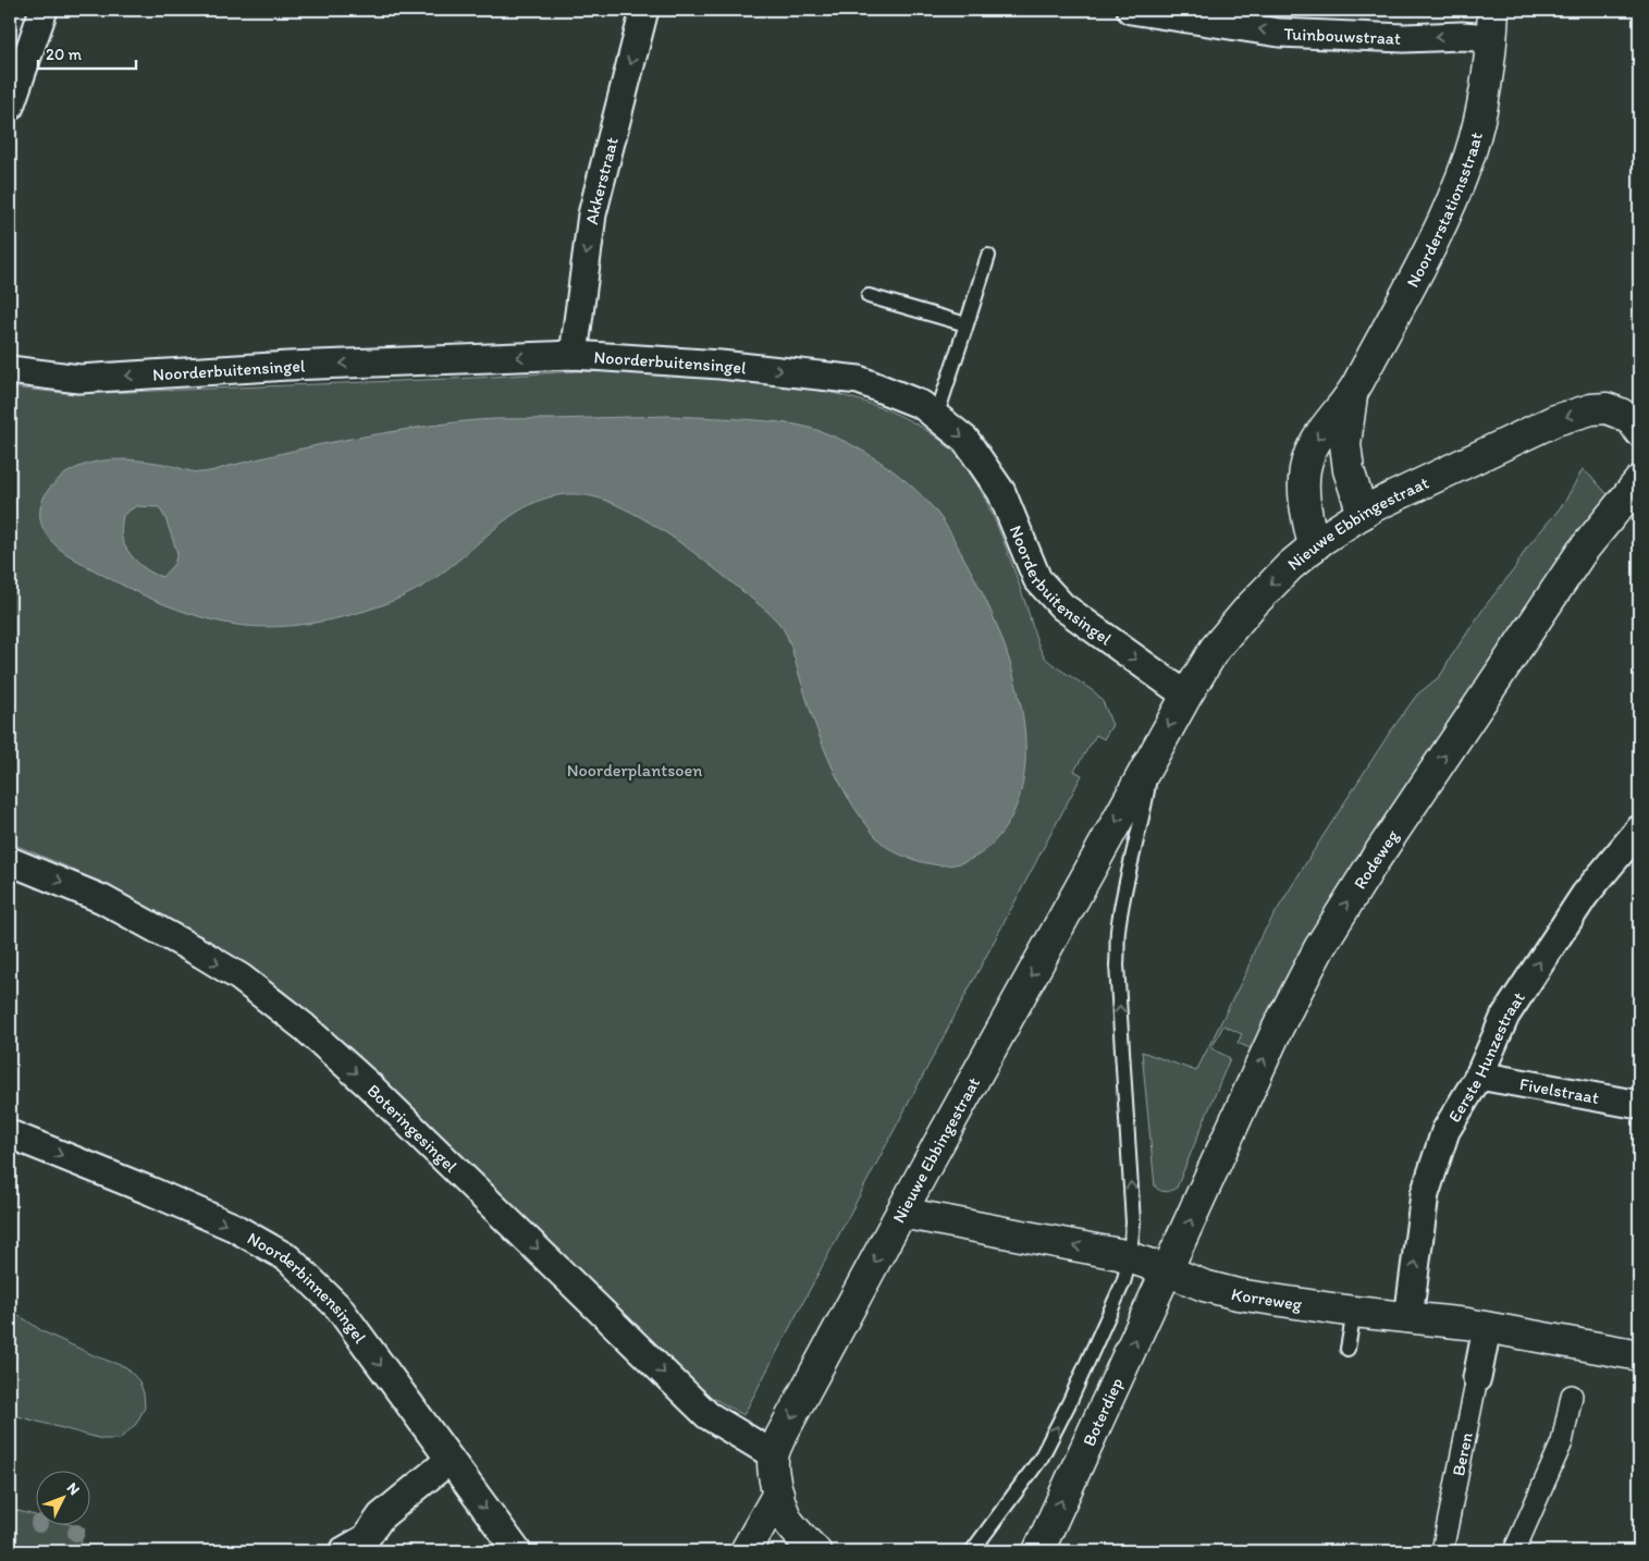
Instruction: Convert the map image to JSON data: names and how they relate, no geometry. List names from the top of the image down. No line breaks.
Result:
{"streets":{"main road":["Noorderstationsstraat","Nieuwe Ebbingestraat","Rodeweg","Korreweg","Boterdiep"],"street":["Tuinbouwstraat","Akkerstraat","Noorderbuitensingel","Eerste Hunzestraat","Fivelstraat","Boteringesingel","Noorderbinnensingel","Beren"]},"crossings":[["Tuinbouwstraat","Noorderstationsstraat"],["Akkerstraat","Noorderbuitensingel"],["Noorderstationsstraat","Nieuwe Ebbingestraat"],["Noorderbuitensingel","Nieuwe Ebbingestraat"],["Nieuwe Ebbingestraat","Boteringesingel"],["Nieuwe Ebbingestraat","Korreweg"],["Rodeweg","Korreweg"],["Rodeweg","Boterdiep"],["Eerste Hunzestraat","Fivelstraat"],["Eerste Hunzestraat","Korreweg"],["Korreweg","Boterdiep"]],"one_way":["Tuinbouwstraat","Akkerstraat","Rodeweg","Eerste Hunzestraat","Boteringesingel","Noorderbinnensingel","Boterdiep"],"parks":["Noorderplantsoen"],"scale_bar":"20 m","north":"top right"}
